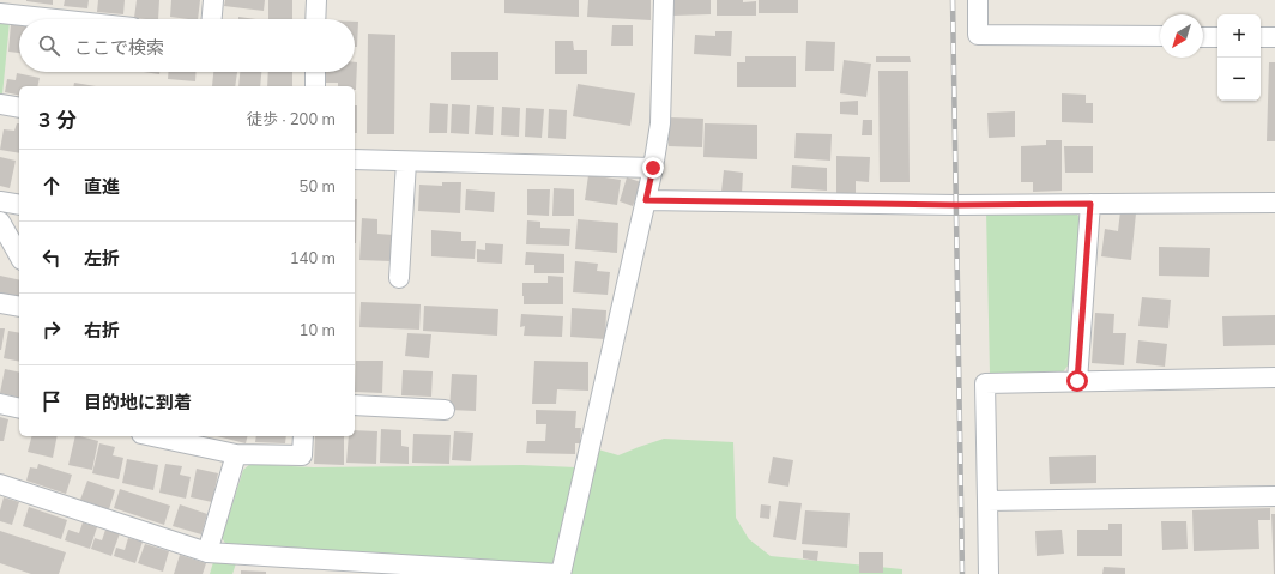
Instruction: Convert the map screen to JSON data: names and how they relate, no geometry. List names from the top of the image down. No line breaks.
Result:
{"north":"bottom left","page":{"map_buttons":["+","−"],"search":"ここで検索","heading":["3 分","徒歩 · 200 m"],"list":[["直進","50 m"],["左折","140 m"],["右折","10 m"],"目的地に到着"]}}
